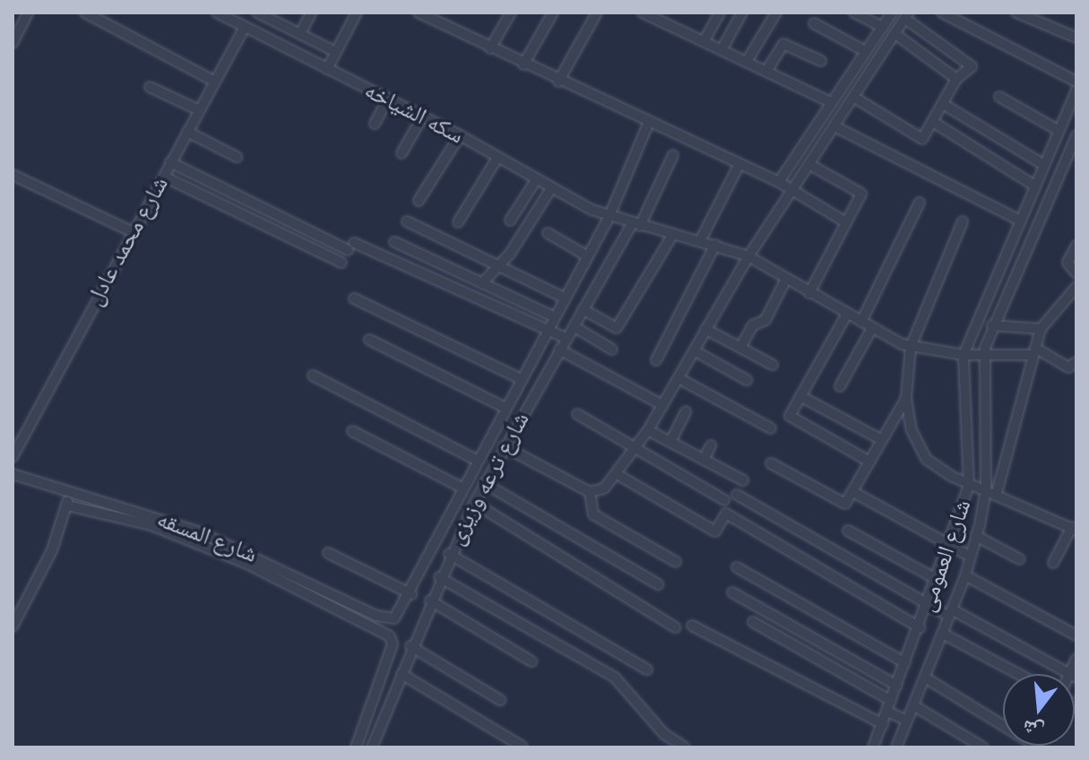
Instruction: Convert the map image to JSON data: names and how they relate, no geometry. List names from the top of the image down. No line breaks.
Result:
{"streets":{"street":["سكه الشياخه","شارع محمد عادل","شارع ترعه وزيزى","شارع المسقه","شارع العمومى"]},"crossings":[["سكه الشياخه","شارع محمد عادل"],["سكه الشياخه","شارع ترعه وزيزى"],["سكه الشياخه","شارع العمومى"],["شارع ترعه وزيزى","شارع المسقه"]],"north":"bottom"}
